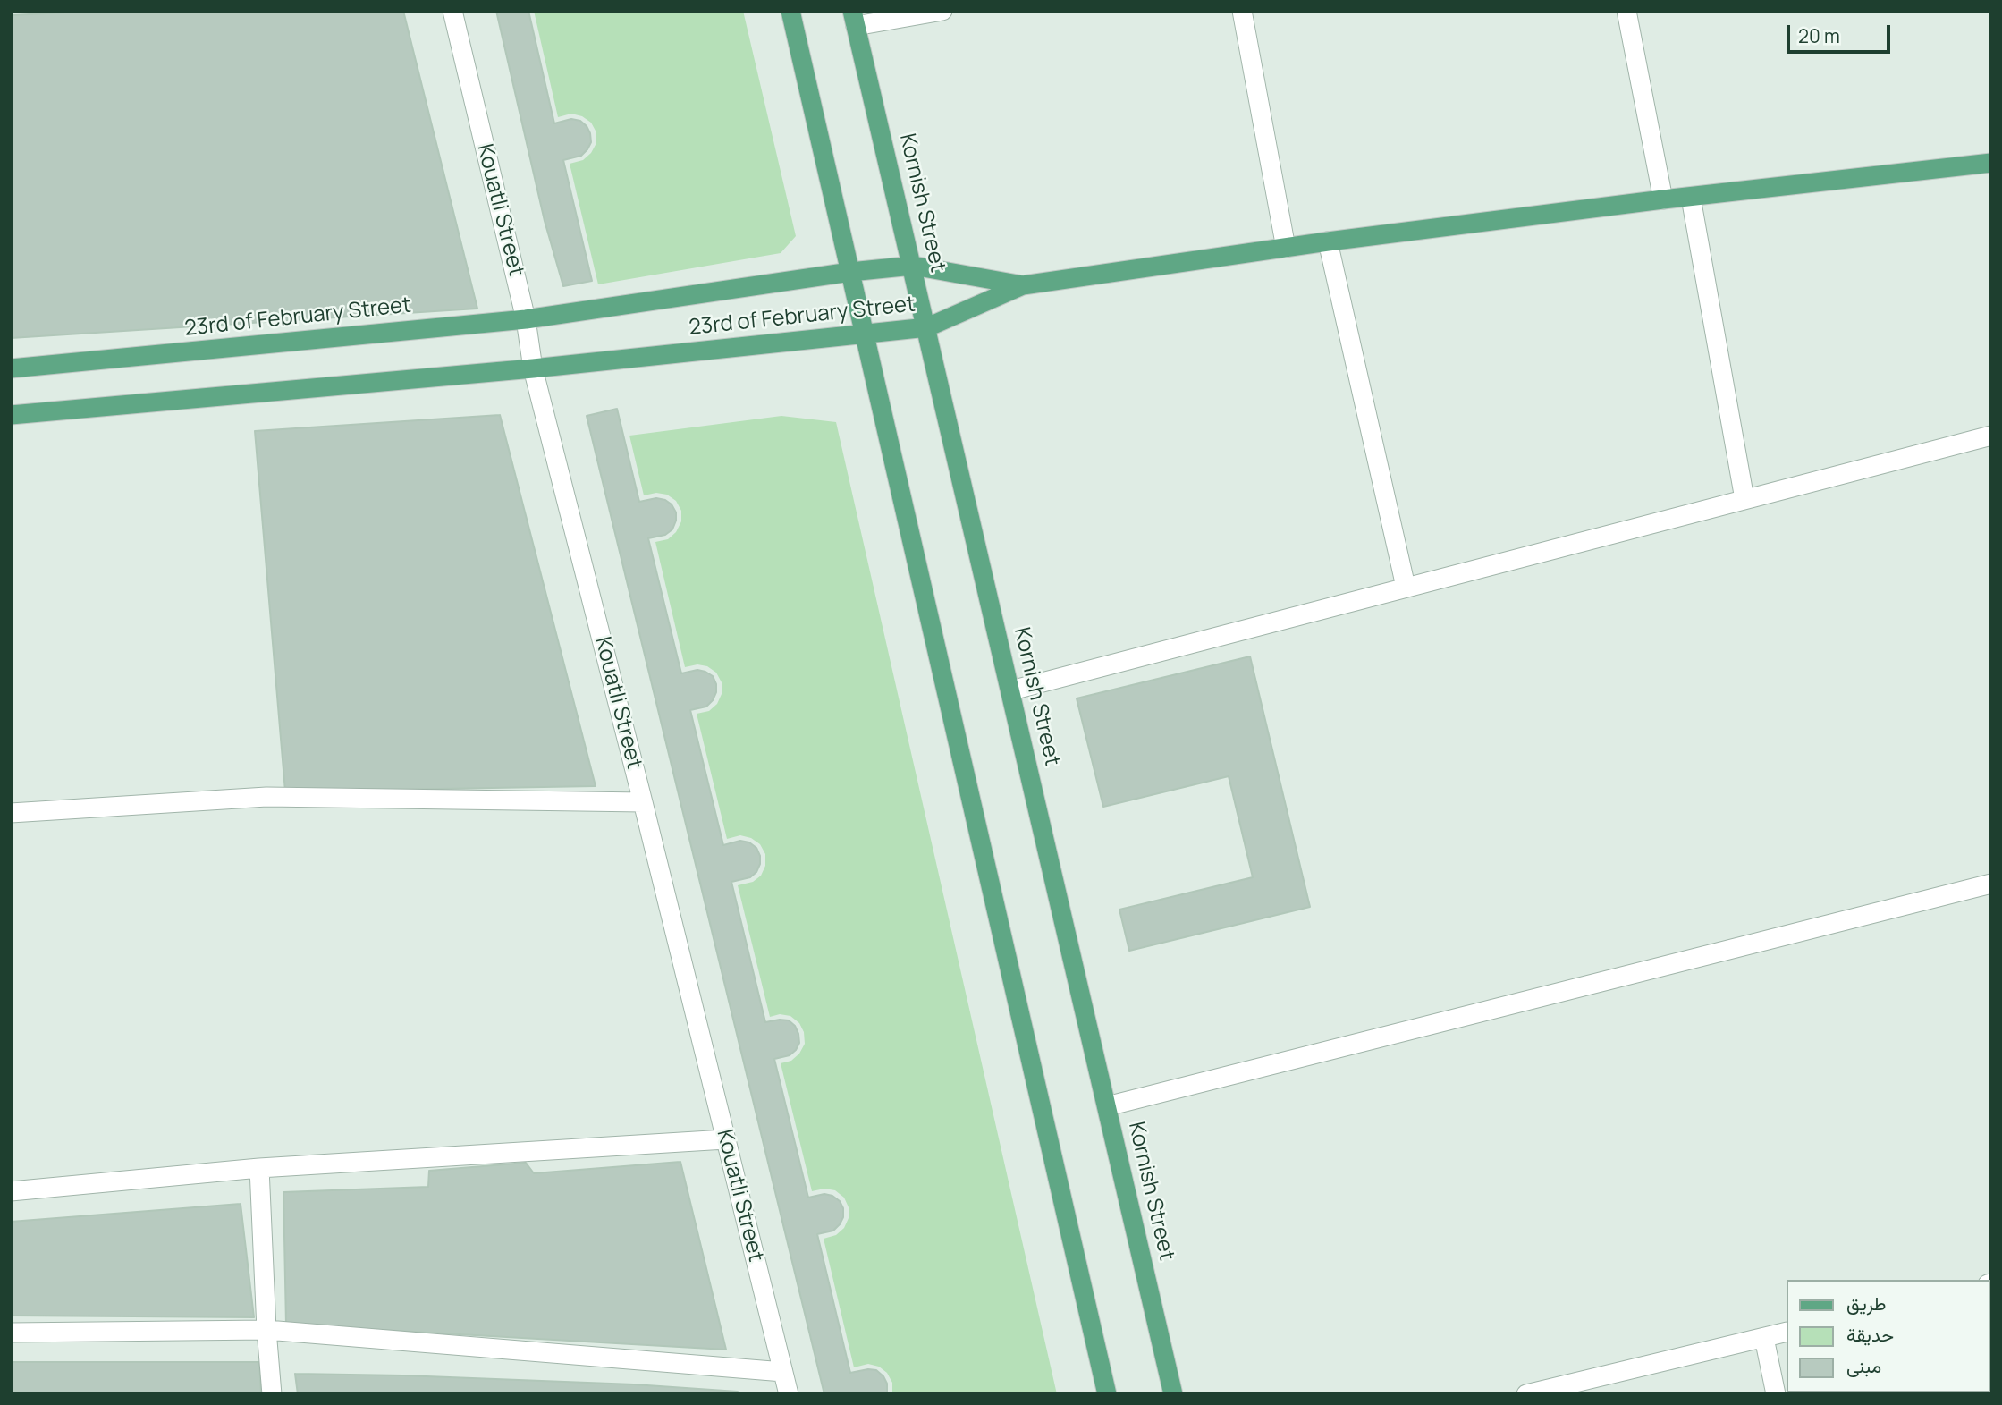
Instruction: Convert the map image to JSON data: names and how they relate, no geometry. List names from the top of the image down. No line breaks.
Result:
{"streets":{"main road":["Kornish Street","23rd of February Street"],"street":["Kouatli Street"]},"crossings":[["Kornish Street","23rd of February Street"],["Kouatli Street","23rd of February Street"]],"legend":["طريق","حديقة","مبنى"],"scale_bar":"20 m"}
